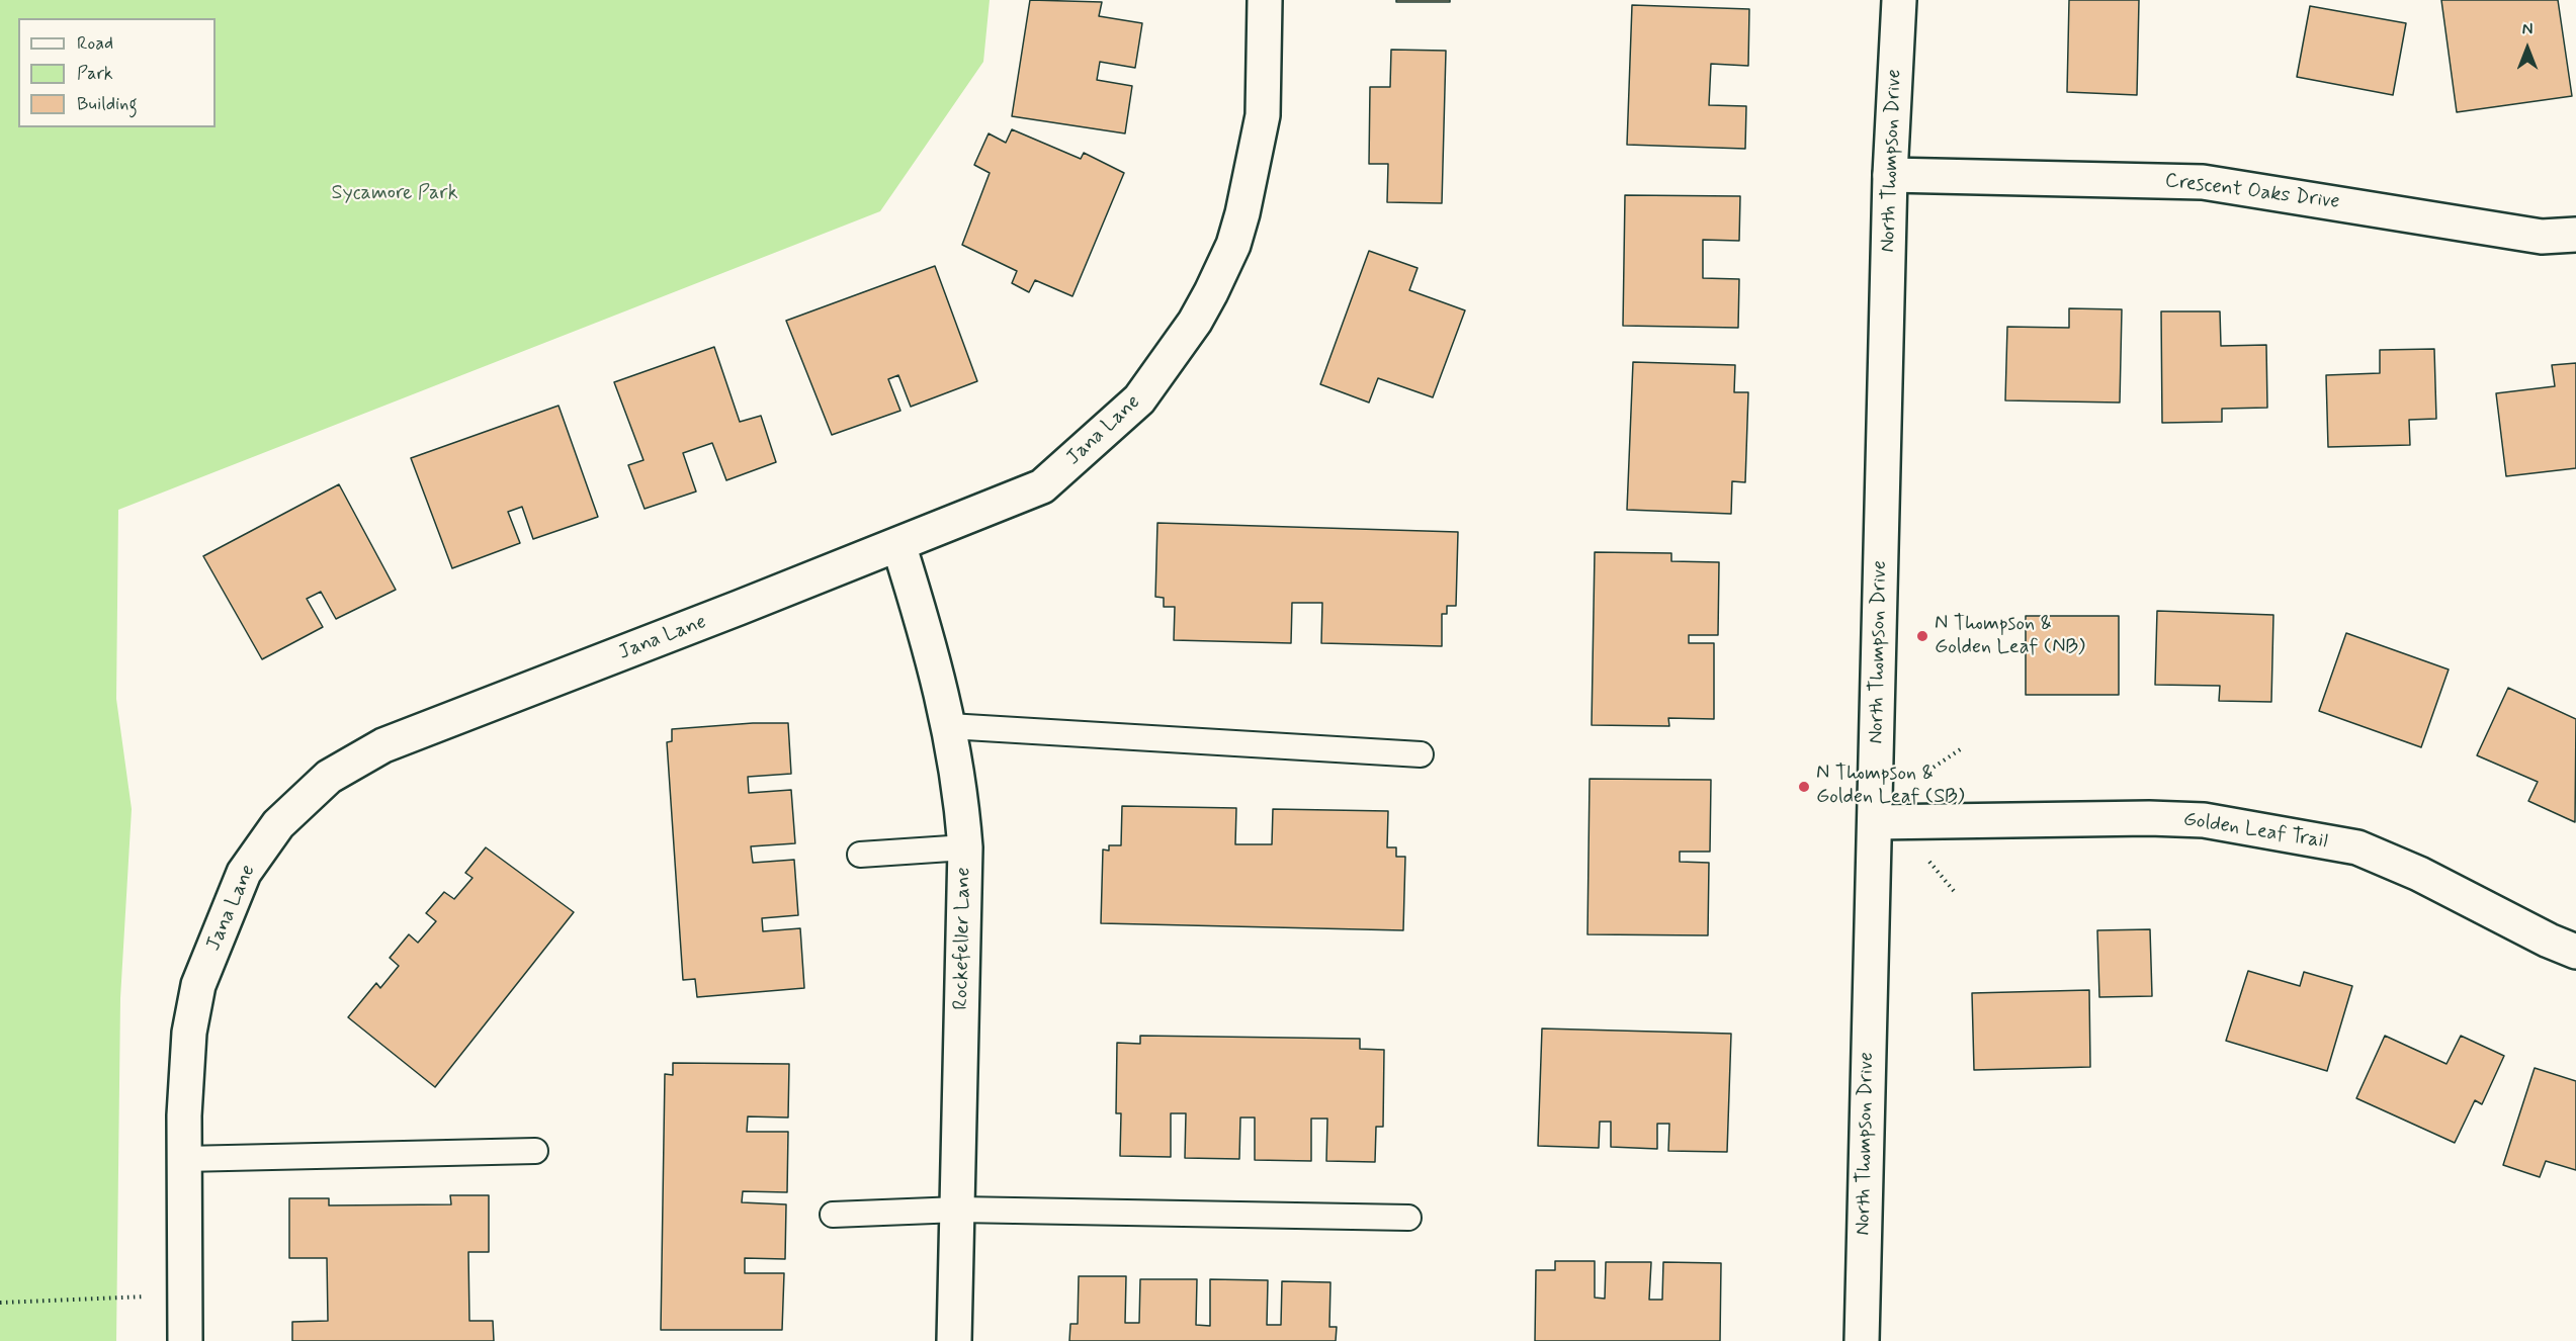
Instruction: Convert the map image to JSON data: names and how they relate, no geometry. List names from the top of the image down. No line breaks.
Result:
{"streets":{"street":["North Thompson Drive","Crescent Oaks Drive","Jana Lane","Golden Leaf Trail","Rockefeller Lane"]},"crossings":[["North Thompson Drive","Crescent Oaks Drive"],["North Thompson Drive","Golden Leaf Trail"],["Jana Lane","Rockefeller Lane"]],"parks":["Sycamore Park"],"places":["N Thompson & Golden Leaf (NB)","N Thompson & Golden Leaf (SB)"],"legend":["Road","Park","Building"],"north":"top"}
